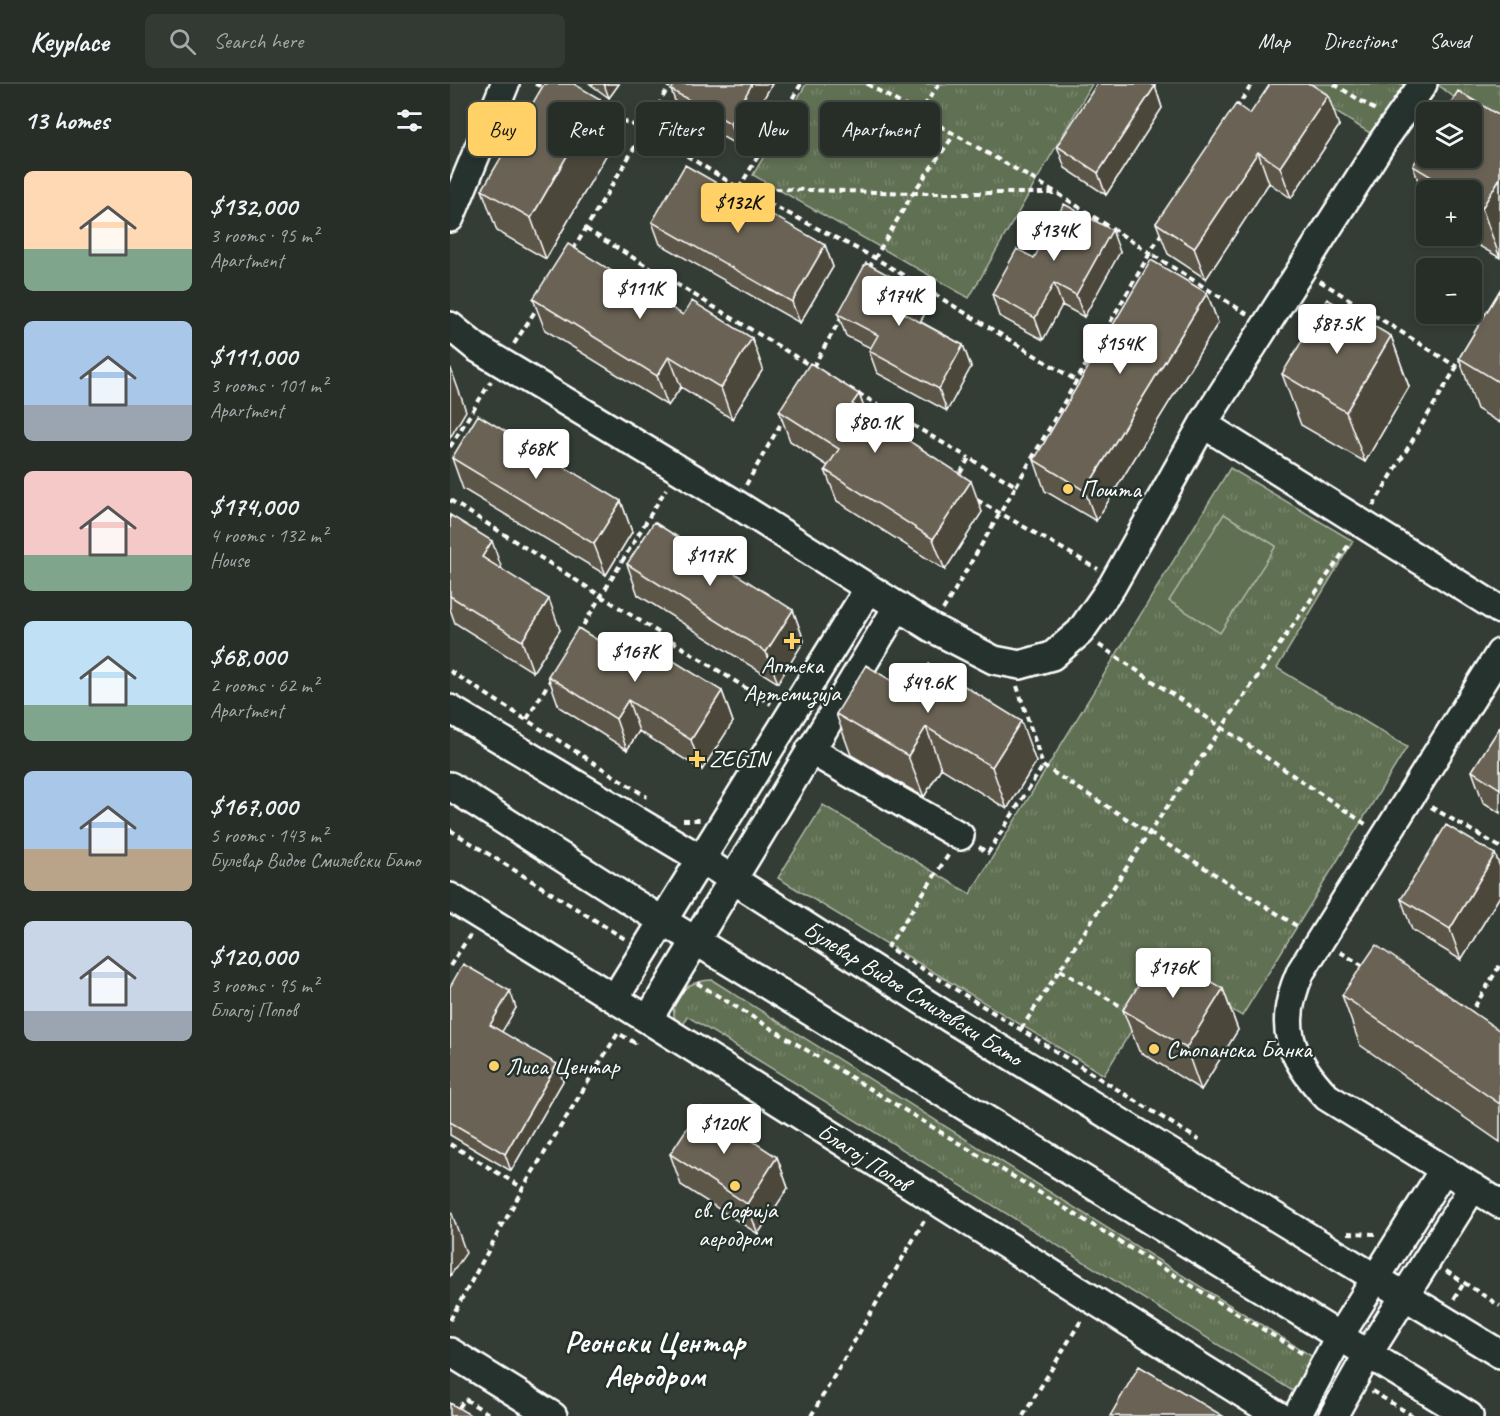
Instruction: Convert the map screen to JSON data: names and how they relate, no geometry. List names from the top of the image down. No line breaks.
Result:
{"streets":{"street":["Булевар Видое Смилевски Бато","Благој Попов"]},"districts":["Реонски Центар Аеродром"],"places":{"other":["Пошта","Стопанска Банка","Лиса Центар","св. Софија аеродром"],"health":["Аптека Артемизија","ZEGIN"]},"page":{"header":"Keyplace","search":"Search here","nav":["Map","Directions","Saved"],"heading":"13 homes","map_buttons":["+","−"],"chip":["Buy","Rent","Filters","New","Apartment"],"list":[{"name":"$132,000","note":"3 rooms · 95 m² · Apartment"},{"name":"$111,000","note":"3 rooms · 101 m² · Apartment"},{"name":"$174,000","note":"4 rooms · 132 m² · House"},{"name":"$68,000","note":"2 rooms · 62 m² · Apartment"},{"name":"$167,000","note":"5 rooms · 143 m² · Булевар Видое Смилевски Бато"},{"name":"$120,000","note":"3 rooms · 95 m² · Благој Попов"}],"price":["$132K","$134K","$111K","$174K","$87.5K","$154K","$80.1K","$68K","$117K","$167K","$49.6K","$176K","$120K"]}}
